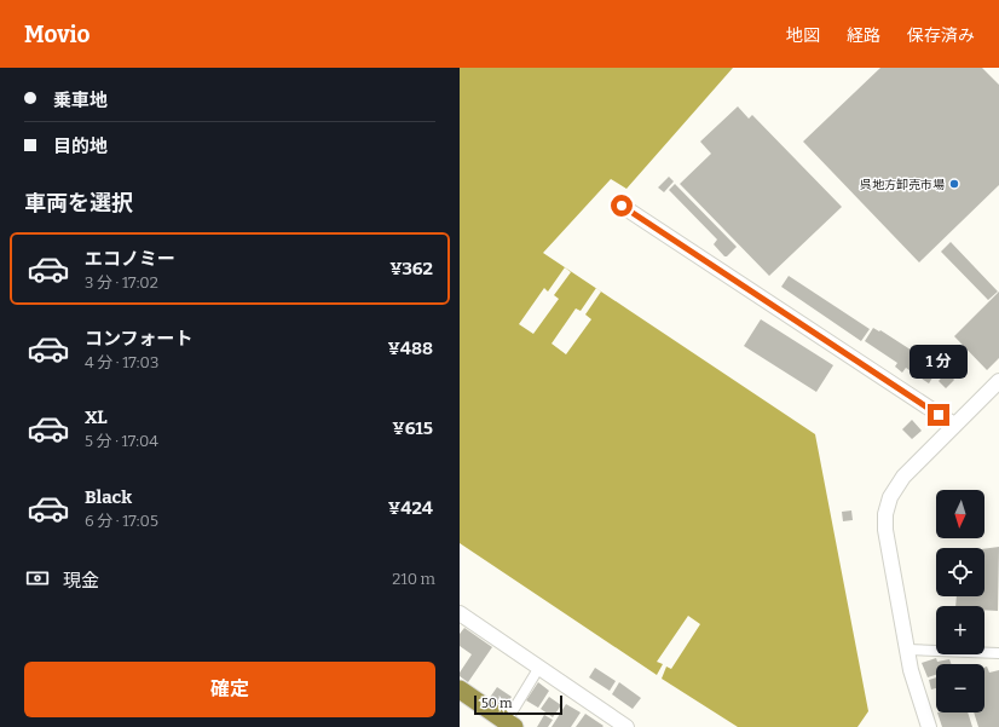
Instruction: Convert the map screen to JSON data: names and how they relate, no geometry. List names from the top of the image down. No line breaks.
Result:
{"places":["呉地方卸売市場"],"scale_bar":"50 m","north":"bottom","page":{"header":"Movio","nav":["地図","経路","保存済み"],"banner":["乗車地","目的地"],"heading":"車両を選択","list":[{"name":"エコノミー","note":"3 分 · 17:02","value":"¥362"},{"name":"コンフォート","note":"4 分 · 17:03","value":"¥488"},{"name":"XL","note":"5 分 · 17:04","value":"¥615"},{"name":"Black","note":"6 分 · 17:05","value":"¥424"}],"bubble":"1 分","map_buttons":["+","−"],"pay":["現金","210 m"],"buttons":"確定","scale":"50 m"}}
